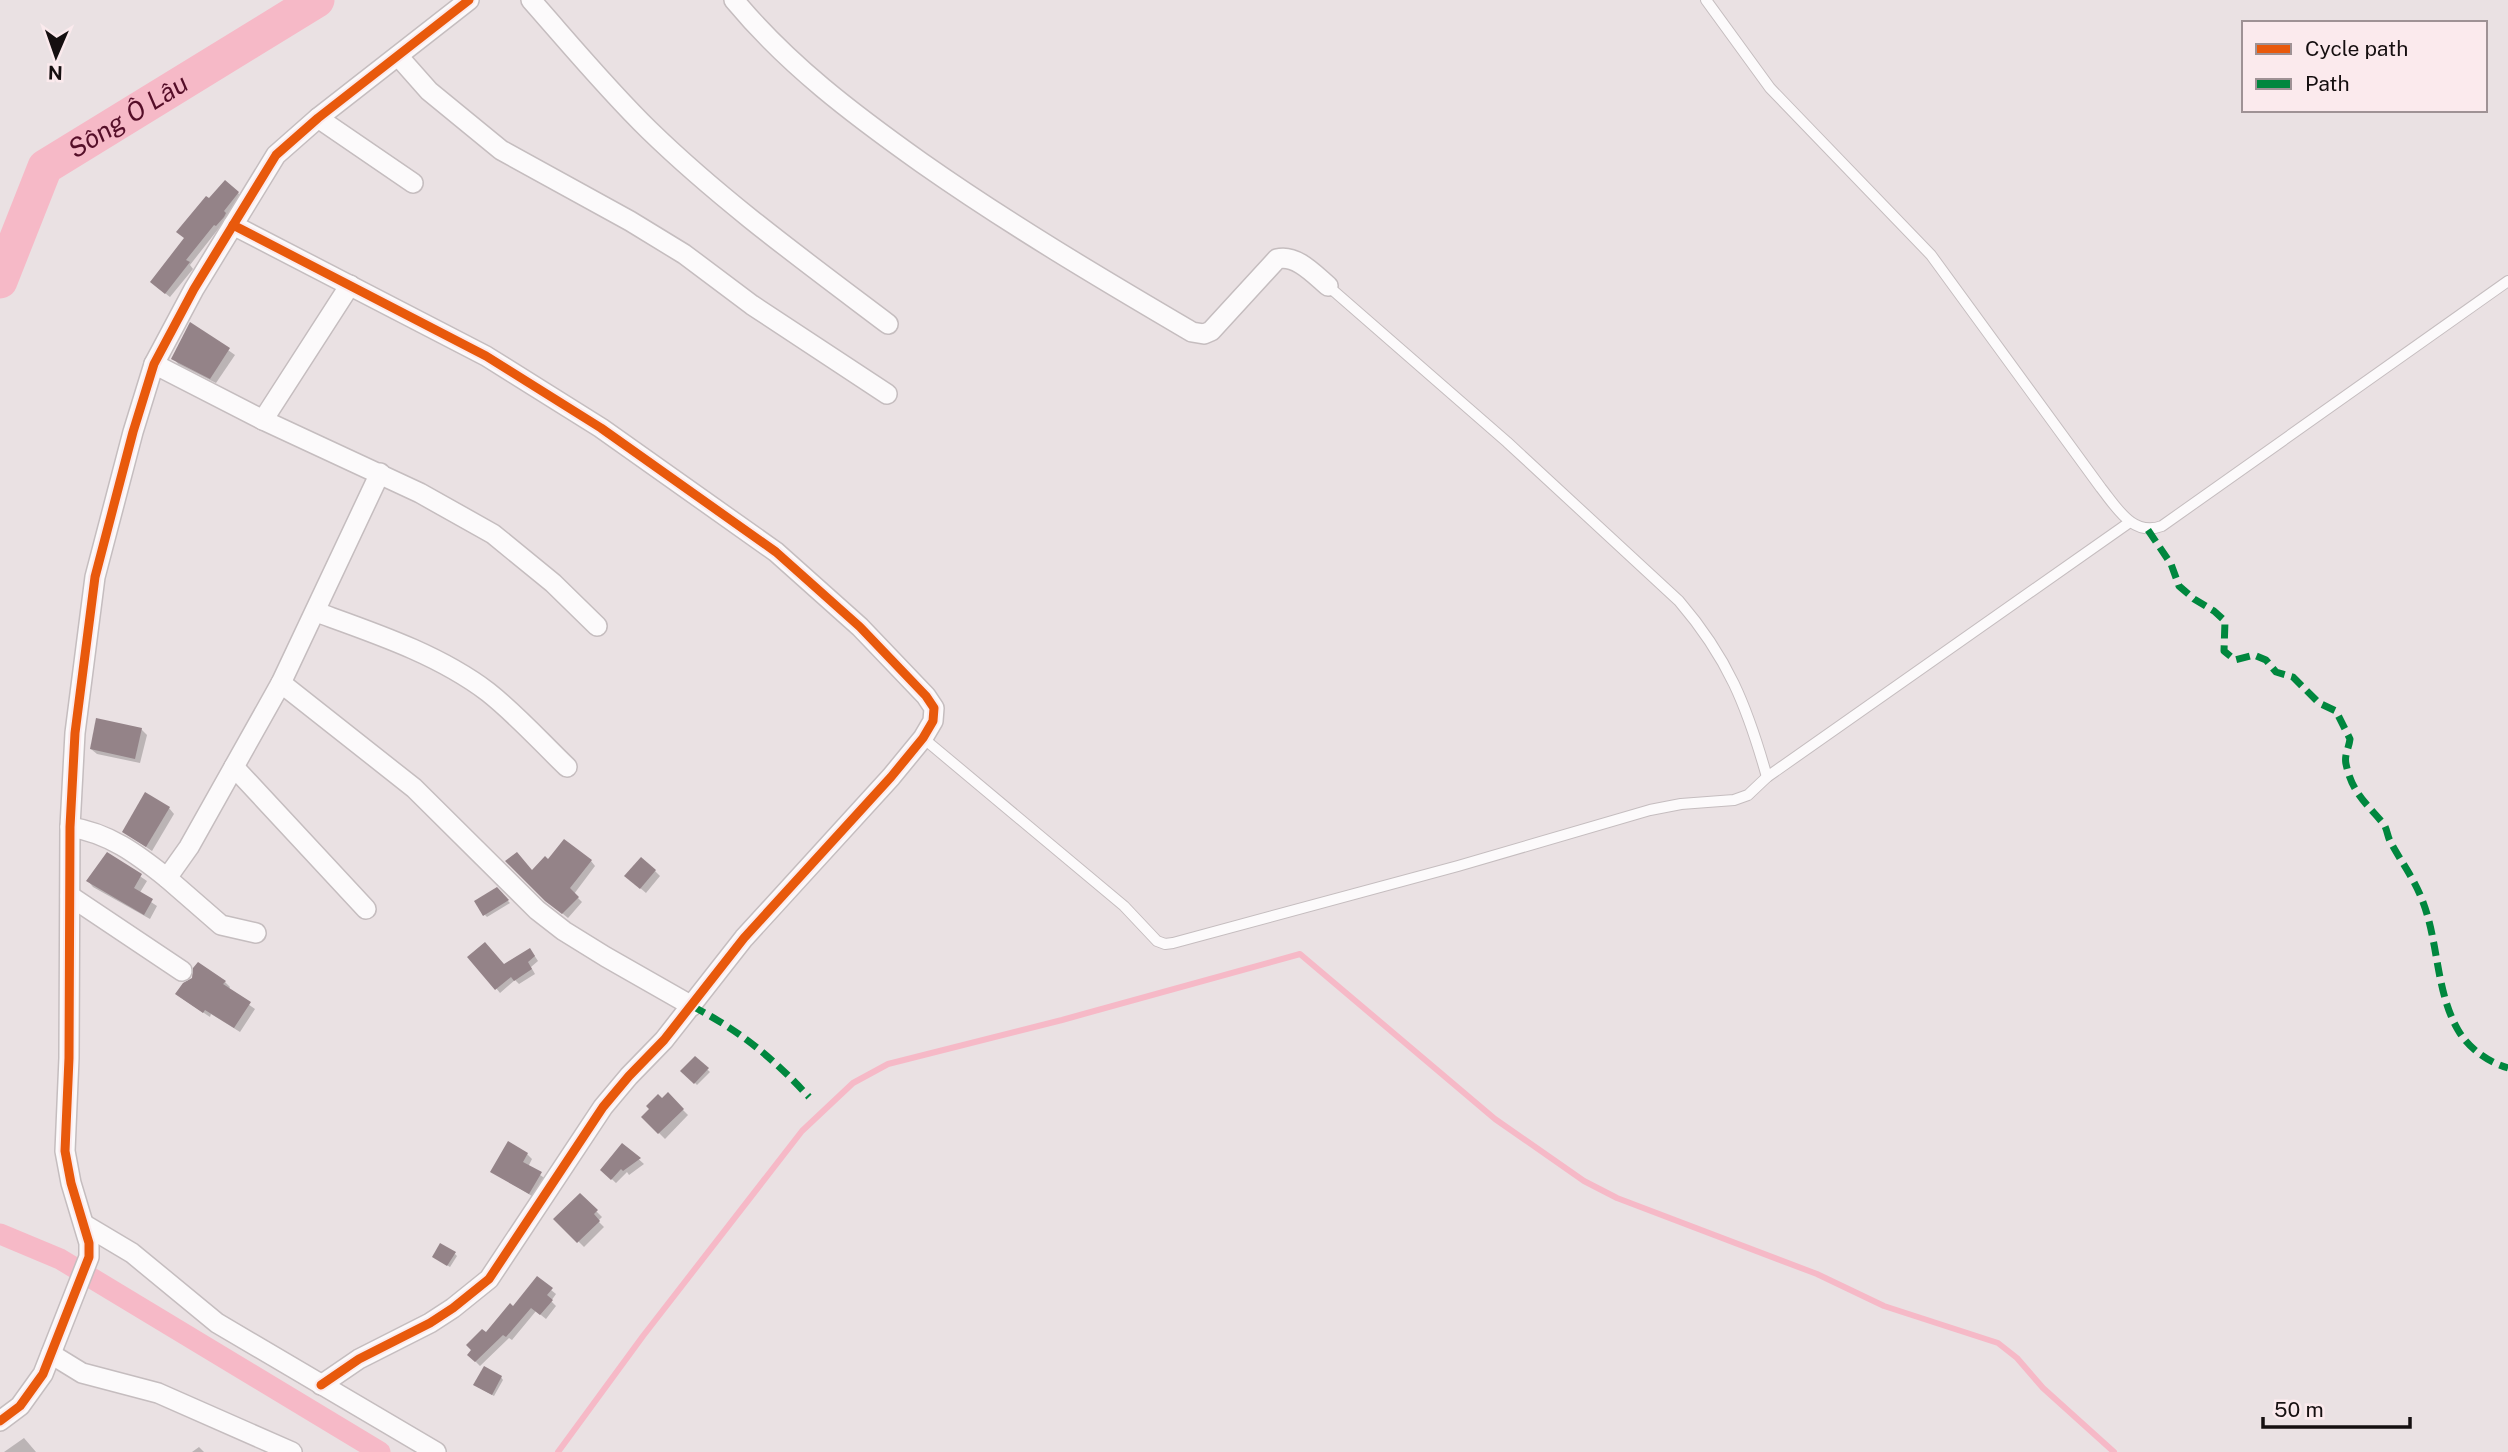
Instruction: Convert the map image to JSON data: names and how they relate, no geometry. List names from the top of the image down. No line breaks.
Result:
{"water":["Sông Ô Lâu"],"legend":["Cycle path","Path"],"scale_bar":"50 m","north":"bottom"}
